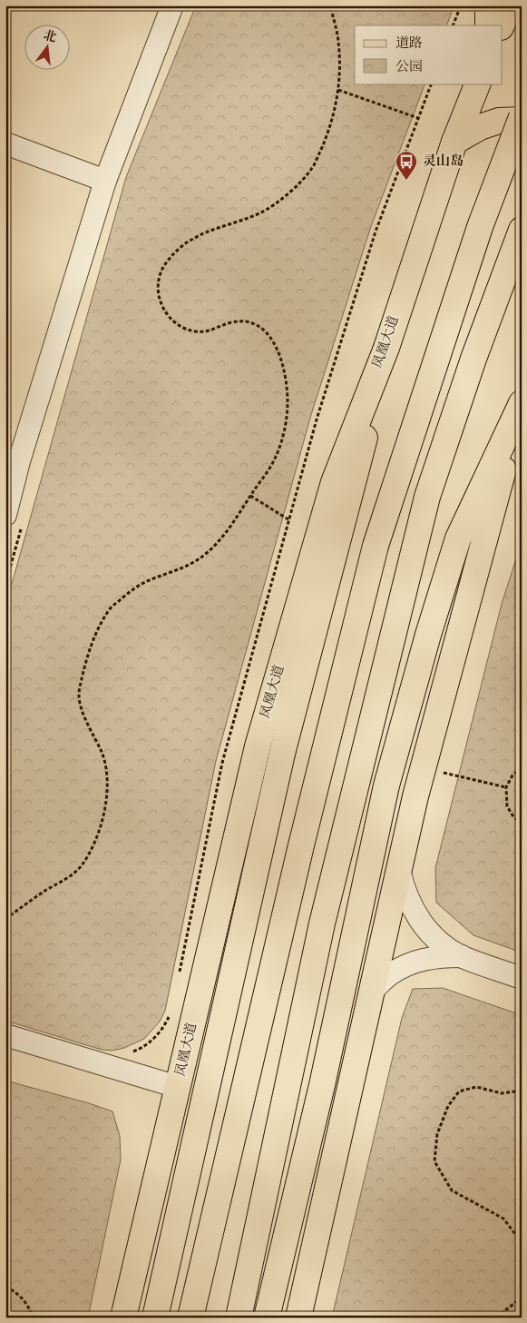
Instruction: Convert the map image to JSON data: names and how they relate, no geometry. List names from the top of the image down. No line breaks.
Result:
{"streets":{"main road":["凤凰大道"]},"places":{"bus stop":["灵山岛"]},"legend":["道路","公园"],"north":"top"}
